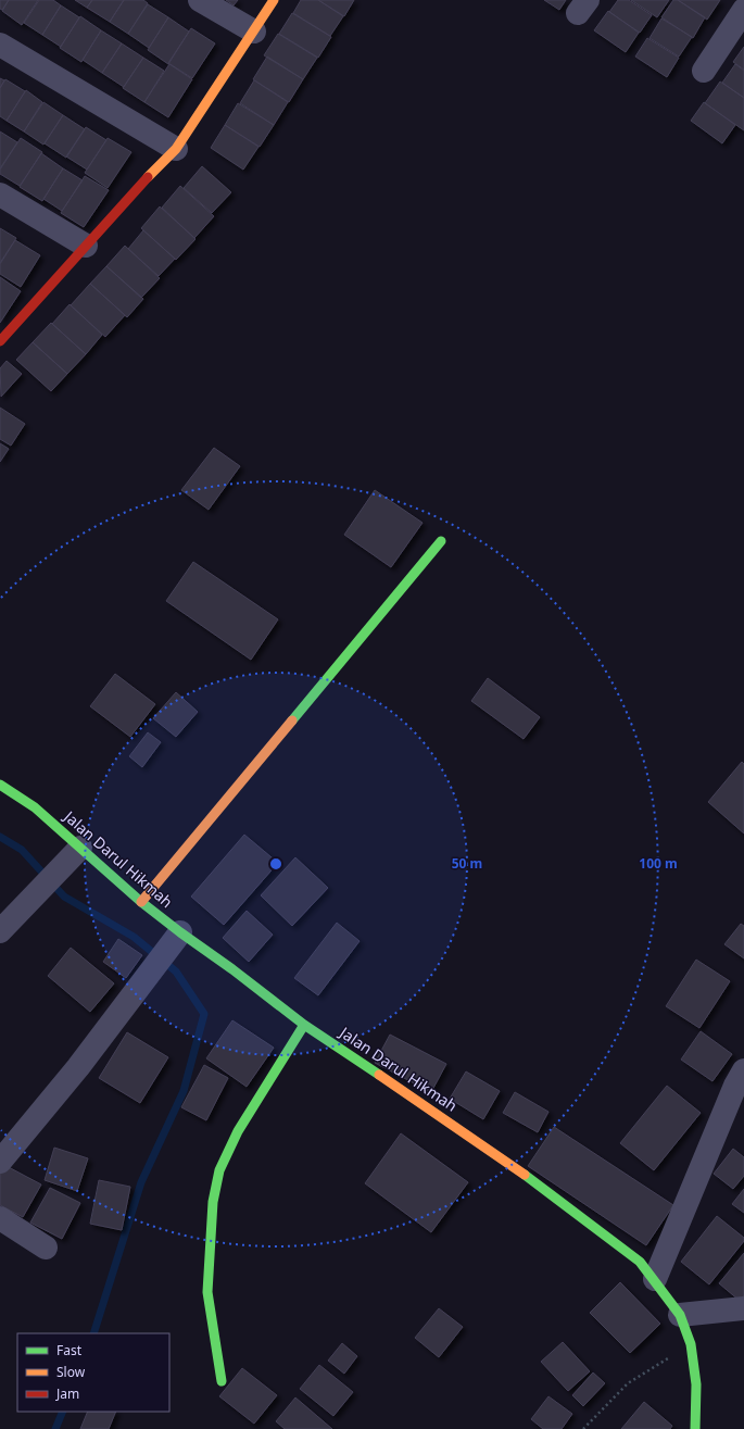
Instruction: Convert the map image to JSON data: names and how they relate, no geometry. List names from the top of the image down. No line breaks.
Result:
{"streets":{"street":["Jalan Darul Hikmah"]},"legend":["Fast","Slow","Jam"],"rings":["50 m","100 m"]}
